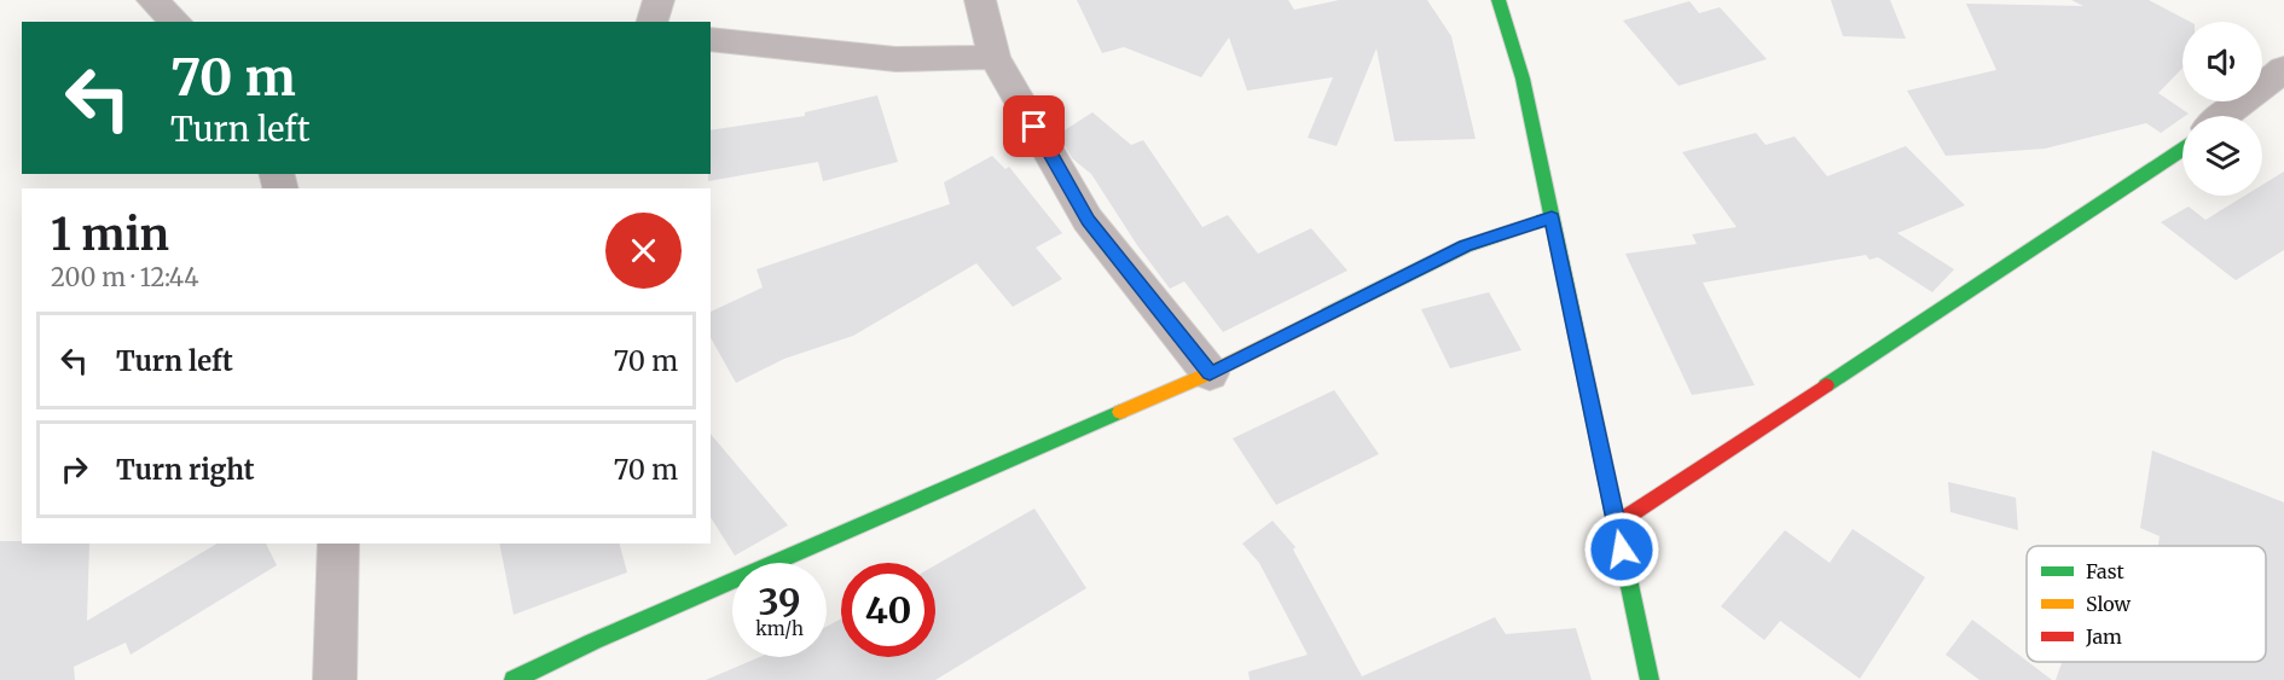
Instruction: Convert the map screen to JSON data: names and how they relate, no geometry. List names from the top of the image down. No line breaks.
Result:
{"legend":["Fast","Slow","Jam"],"page":{"turn":["70 m","Turn left"],"heading":["1 min","200 m · 12:44"],"list":[{"name":"Turn left","value":"70 m"},{"name":"Turn right","value":"70 m"}],"speed":"39 km/h","limit":"40"}}
